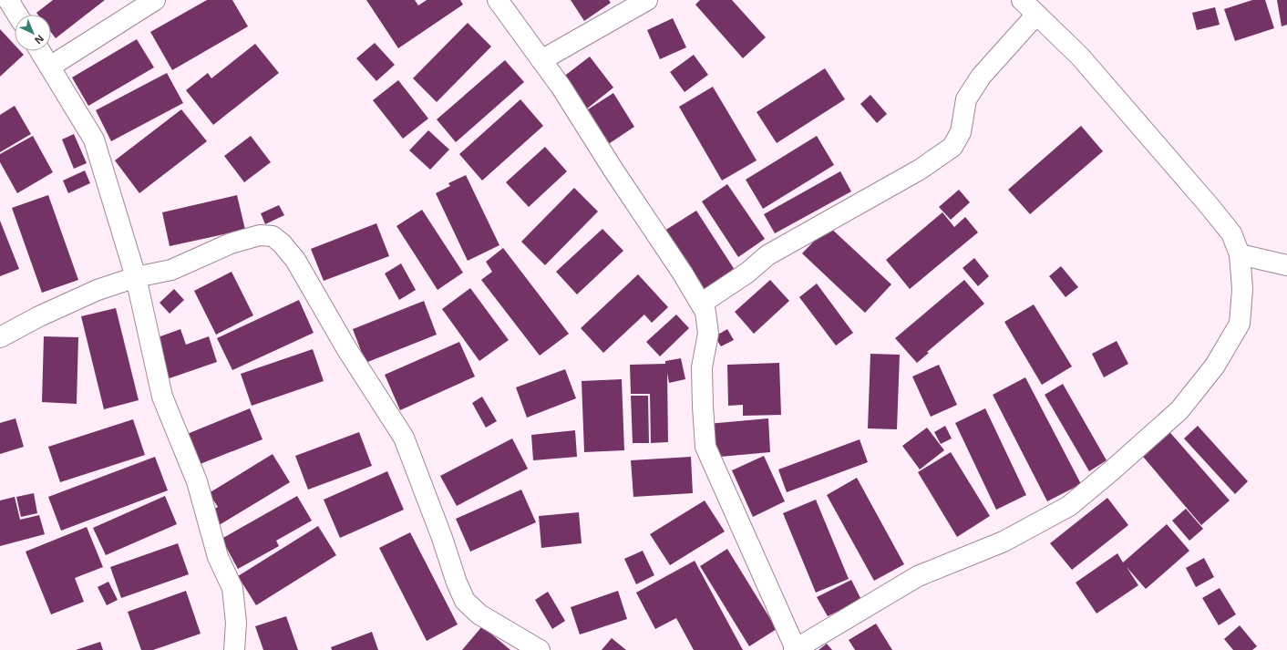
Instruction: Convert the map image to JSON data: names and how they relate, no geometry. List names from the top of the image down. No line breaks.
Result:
{"north":"bottom right"}
